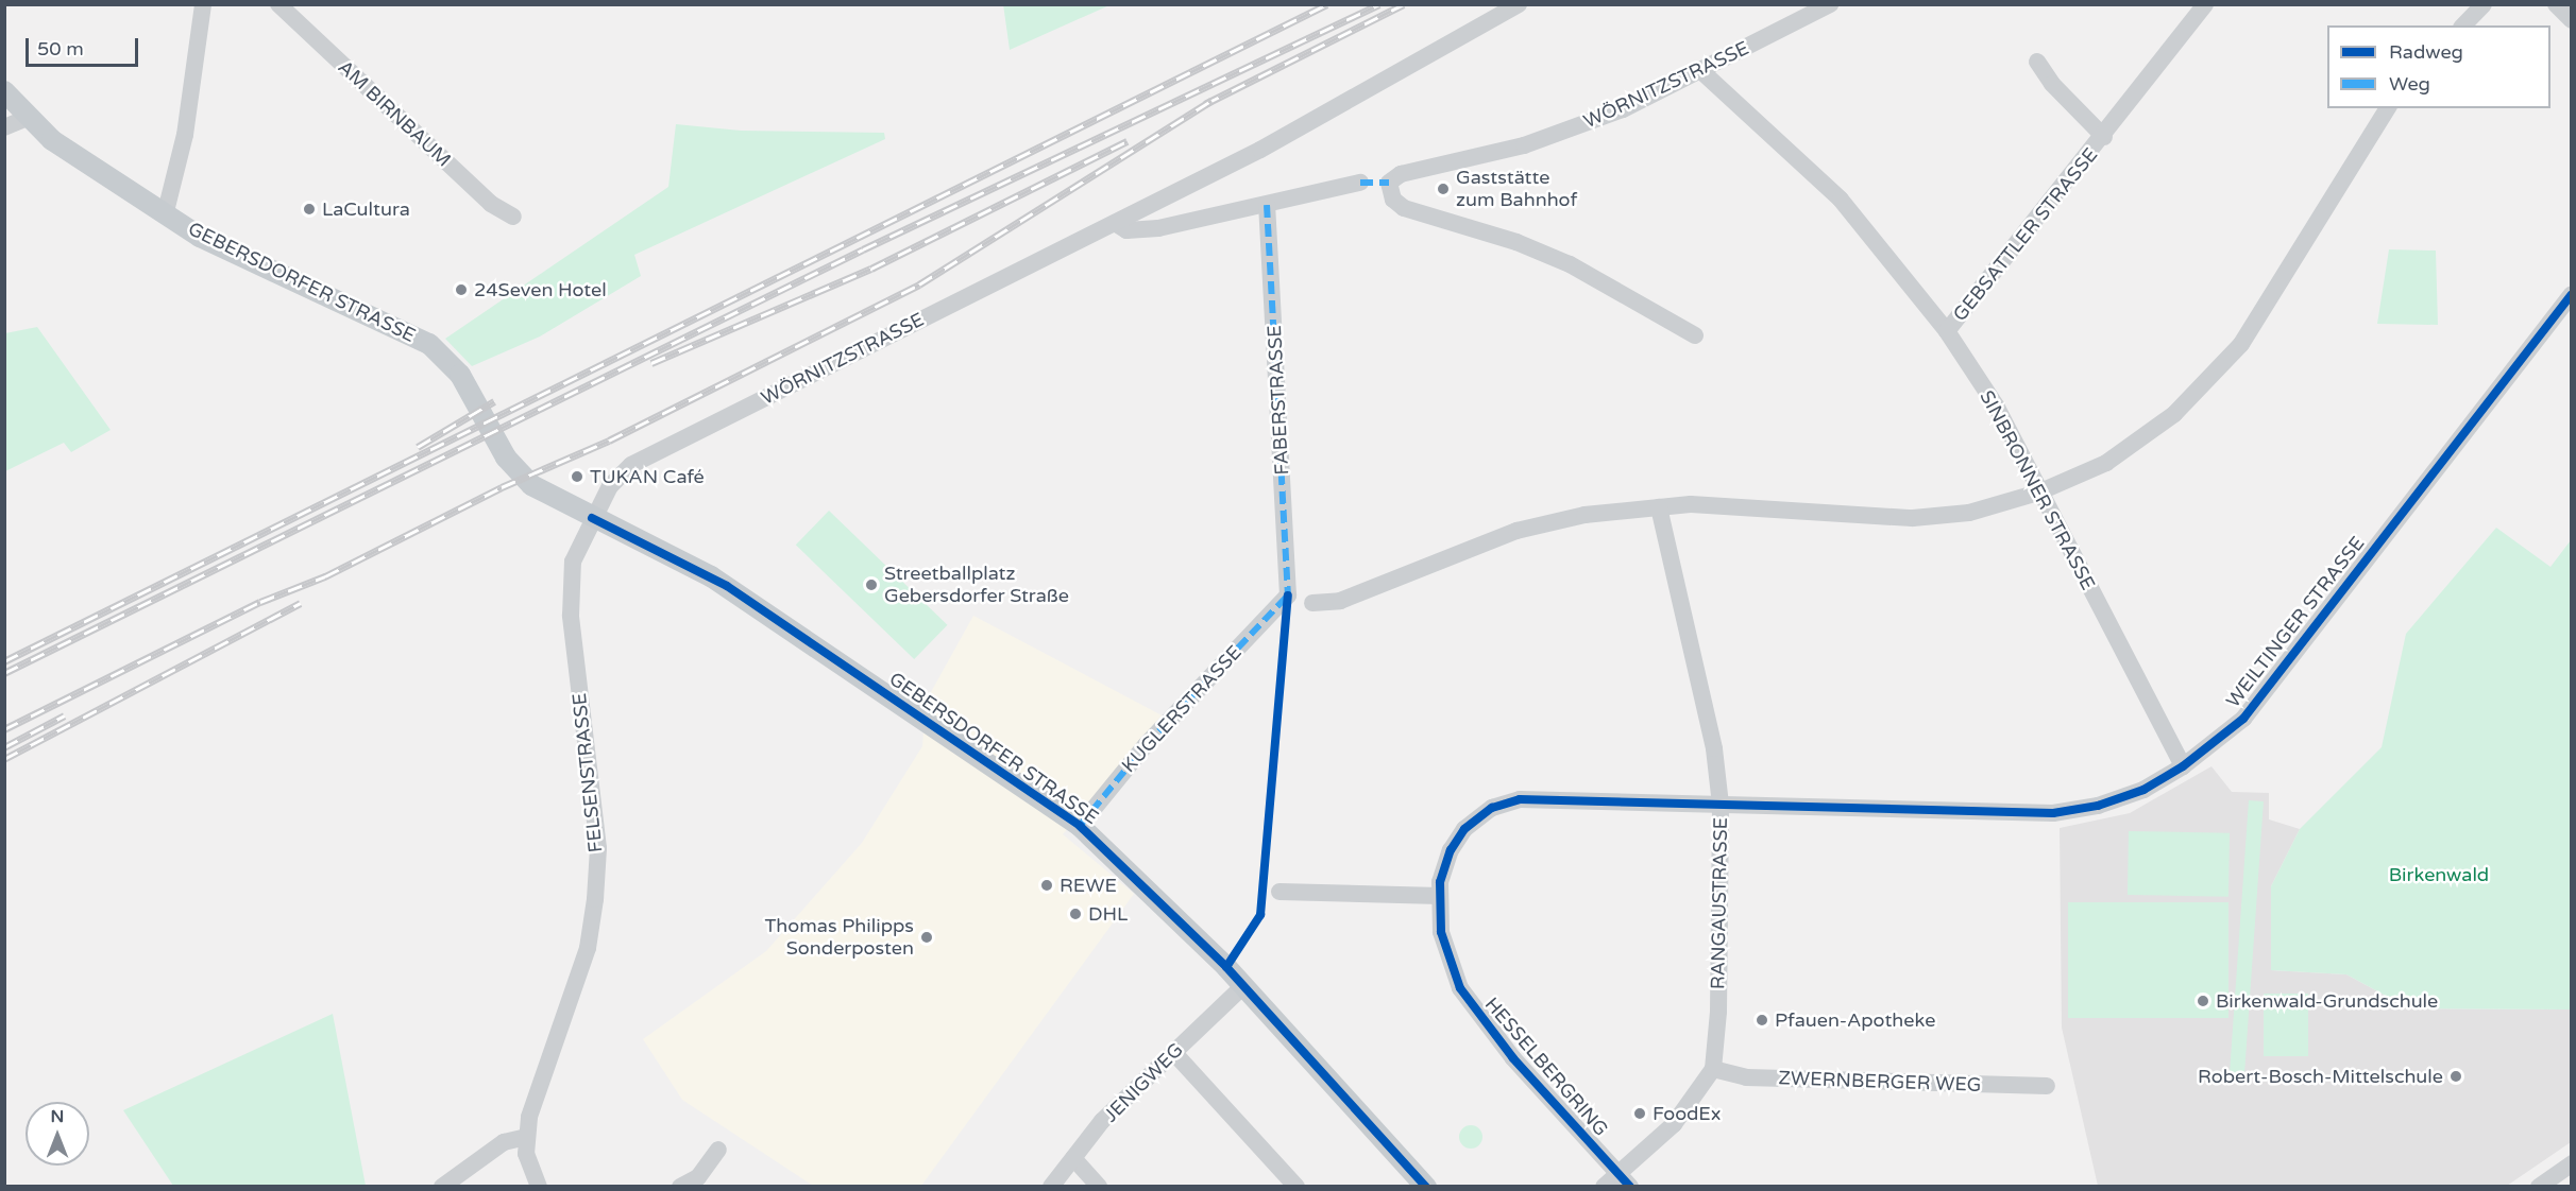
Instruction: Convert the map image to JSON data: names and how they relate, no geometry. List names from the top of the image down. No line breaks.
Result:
{"streets":{"main road":["GEBERSDORFER STRASSE"],"street":["WÖRNITZSTRASSE","AM BIRNBAUM","GEBSATTLER STRASSE","FABERSTRASSE","SINBRONNER STRASSE","WEILTINGER STRASSE","KUGLERSTRASSE","FELSENSTRASSE","RANGAUSTRASSE","HESSELBERGRING","ZWERNBERGER WEG","JENIGWEG"]},"crossings":[["WÖRNITZSTRASSE","GEBERSDORFER STRASSE"],["WÖRNITZSTRASSE","SINBRONNER STRASSE"],["WÖRNITZSTRASSE","FELSENSTRASSE"],["GEBSATTLER STRASSE","SINBRONNER STRASSE"],["GEBERSDORFER STRASSE","KUGLERSTRASSE"],["GEBERSDORFER STRASSE","FELSENSTRASSE"],["GEBERSDORFER STRASSE","JENIGWEG"],["FABERSTRASSE","KUGLERSTRASSE"],["SINBRONNER STRASSE","WEILTINGER STRASSE"],["WEILTINGER STRASSE","RANGAUSTRASSE"],["WEILTINGER STRASSE","HESSELBERGRING"],["RANGAUSTRASSE","HESSELBERGRING"],["RANGAUSTRASSE","ZWERNBERGER WEG"]],"parks":["Birkenwald"],"places":["Gaststätte zum Bahnhof","LaCultura","24Seven Hotel","TUKAN Café","Streetballplatz Gebersdorfer Straße","REWE","DHL","Thomas Philipps Sonderposten","Birkenwald-Grundschule","Pfauen-Apotheke","Robert-Bosch-Mittelschule","FoodEx"],"legend":["Radweg","Weg"],"scale_bar":"50 m","north":"top"}
